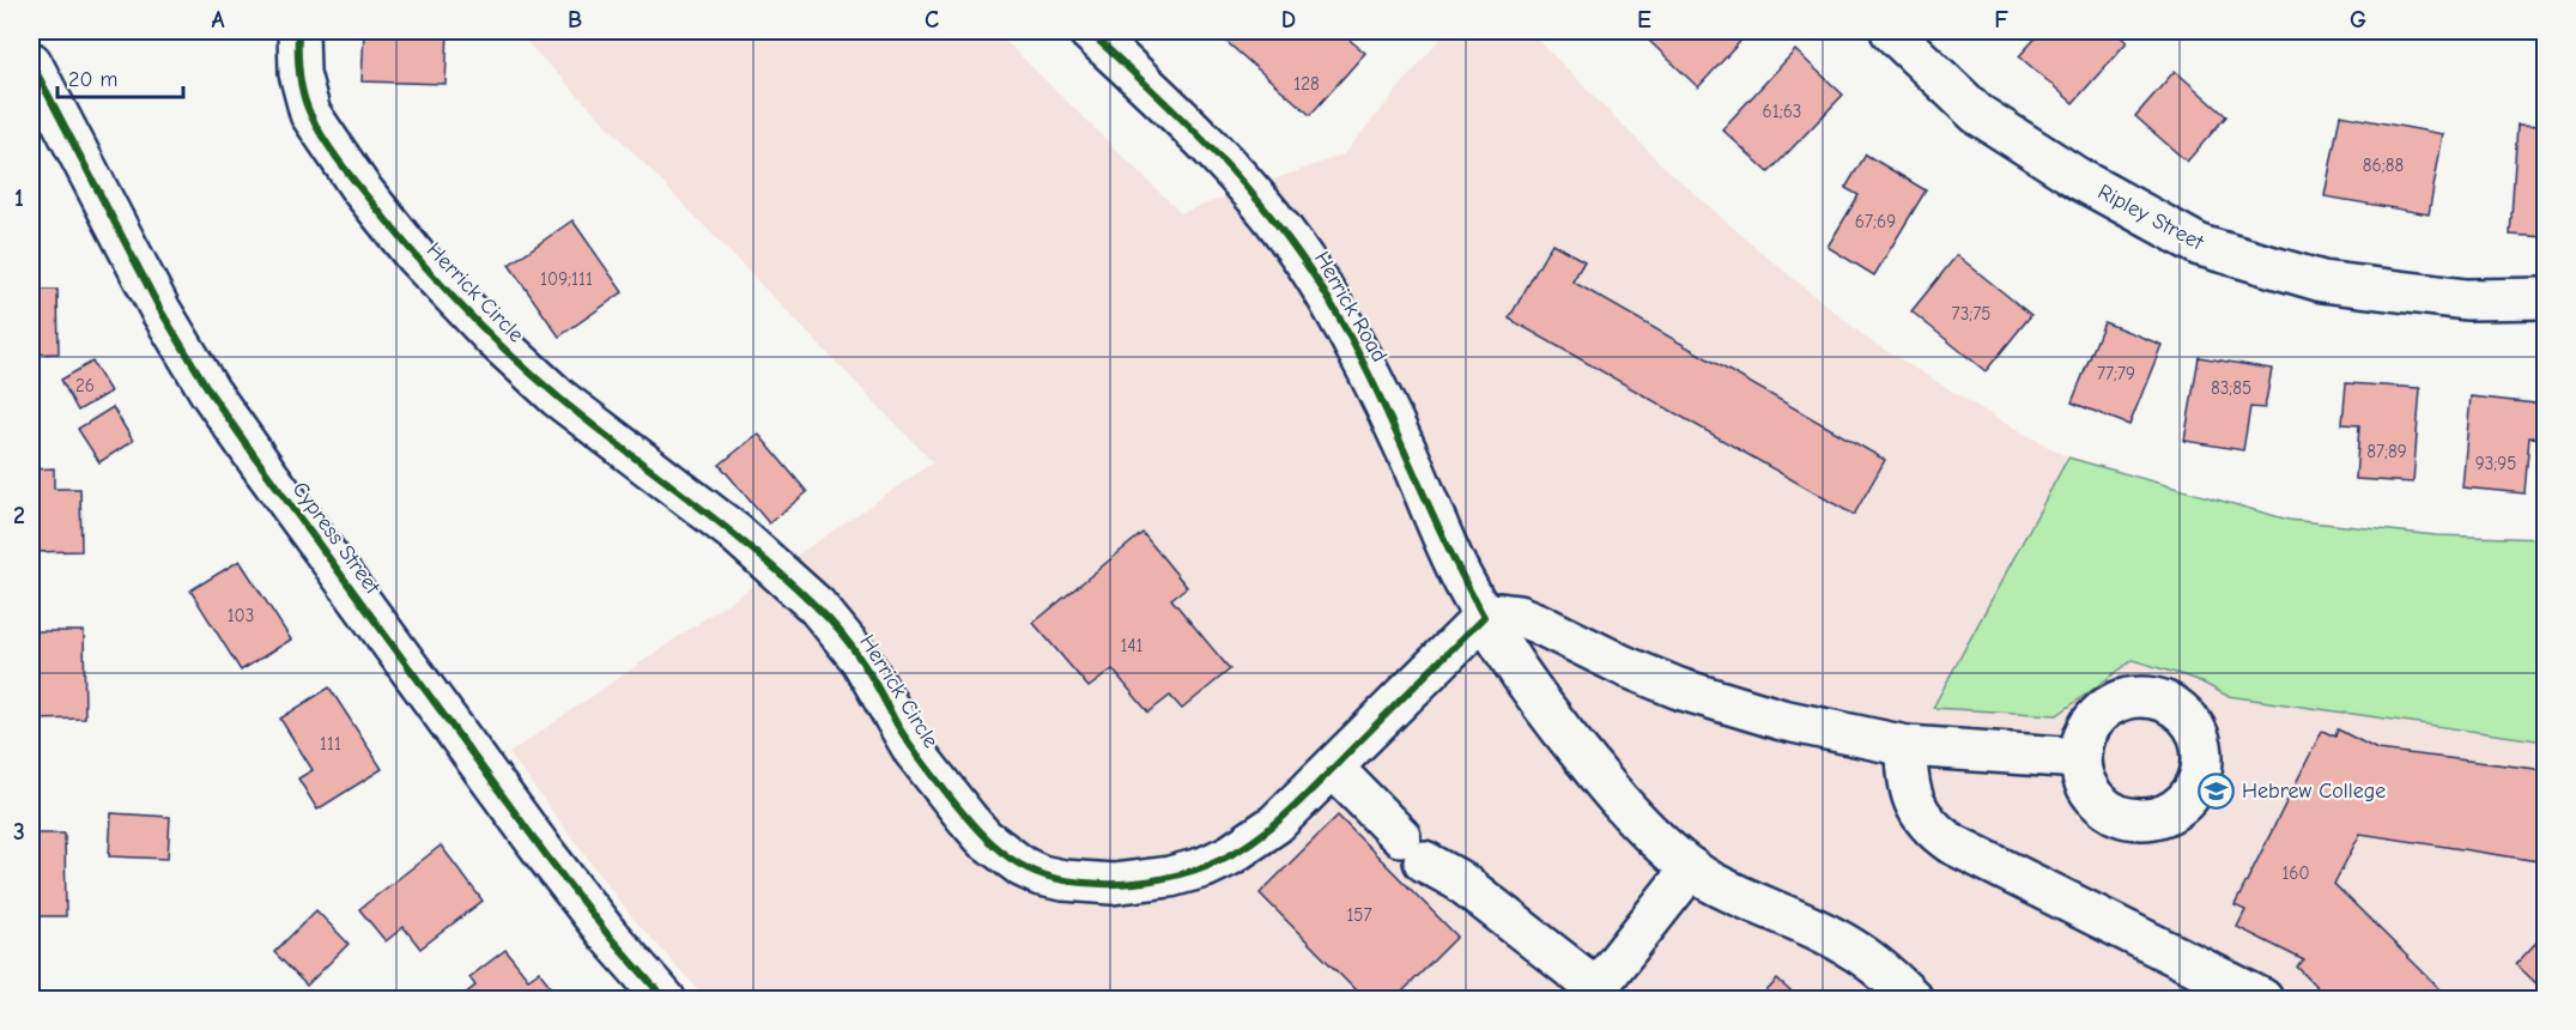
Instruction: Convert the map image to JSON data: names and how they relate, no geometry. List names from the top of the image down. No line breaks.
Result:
{"streets":{"street":["Ripley Street","Herrick Circle","Herrick Road","Cypress Street"]},"crossings":[["Herrick Circle","Herrick Road"]],"places":{"school or university":["Hebrew College"]},"house_numbers":["128","61;63","86;88","67;69","109;111","73;75","77;79","26","83;85","87;89","93;95","103","141","111","160","157"],"scale_bar":"20 m","grid":{"columns":["A","B","C","D","E","F","G"],"rows":["1","2","3"]}}
